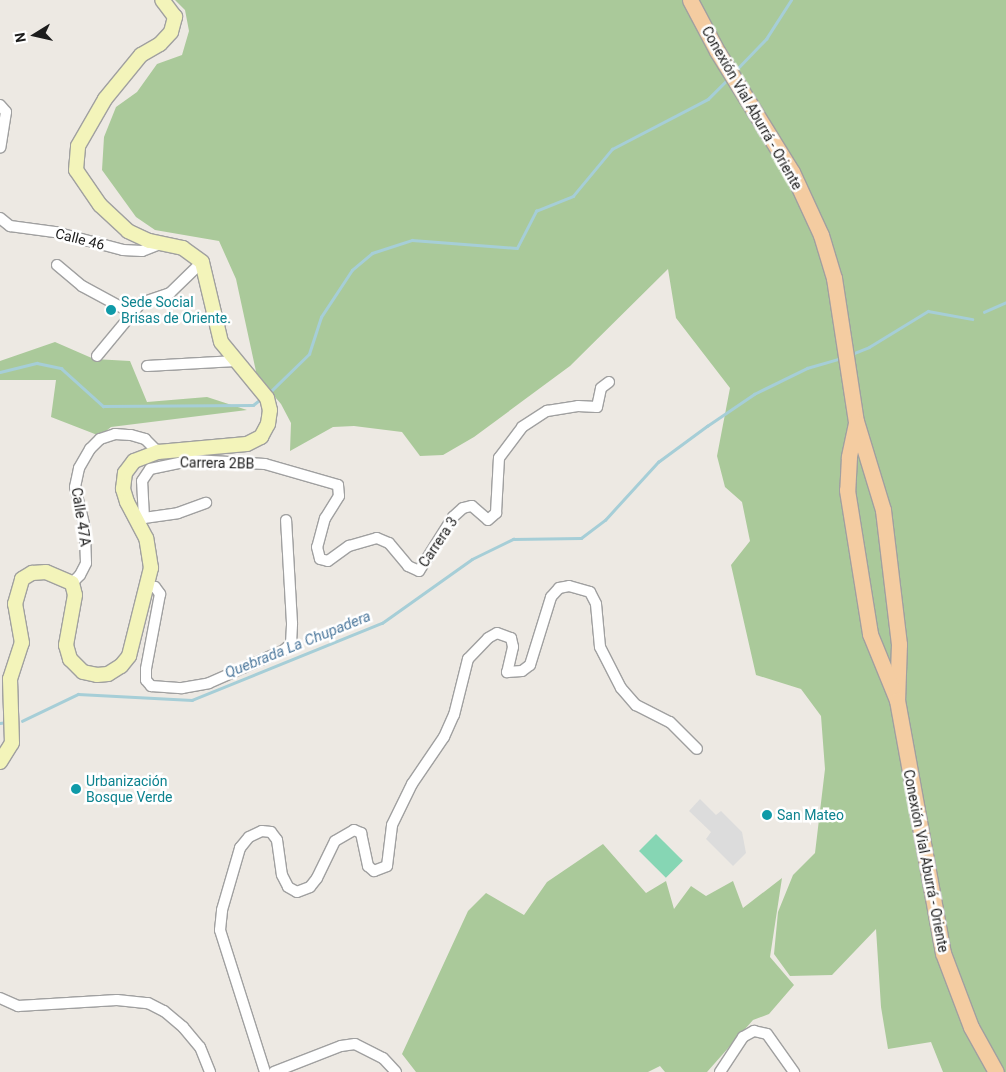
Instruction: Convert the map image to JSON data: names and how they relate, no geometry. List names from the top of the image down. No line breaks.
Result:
{"streets":{"main road":["Conexión Vial Aburrá - Oriente"],"street":["Calle 46","Carrera 2BB","Calle 47A","Carrera 3"]},"crossings":[["Carrera 2BB","Carrera 3"]],"water":["Quebrada La Chupadera"],"places":["Sede Social Brisas de Oriente.","Urbanización Bosque Verde","San Mateo"],"north":"left"}
